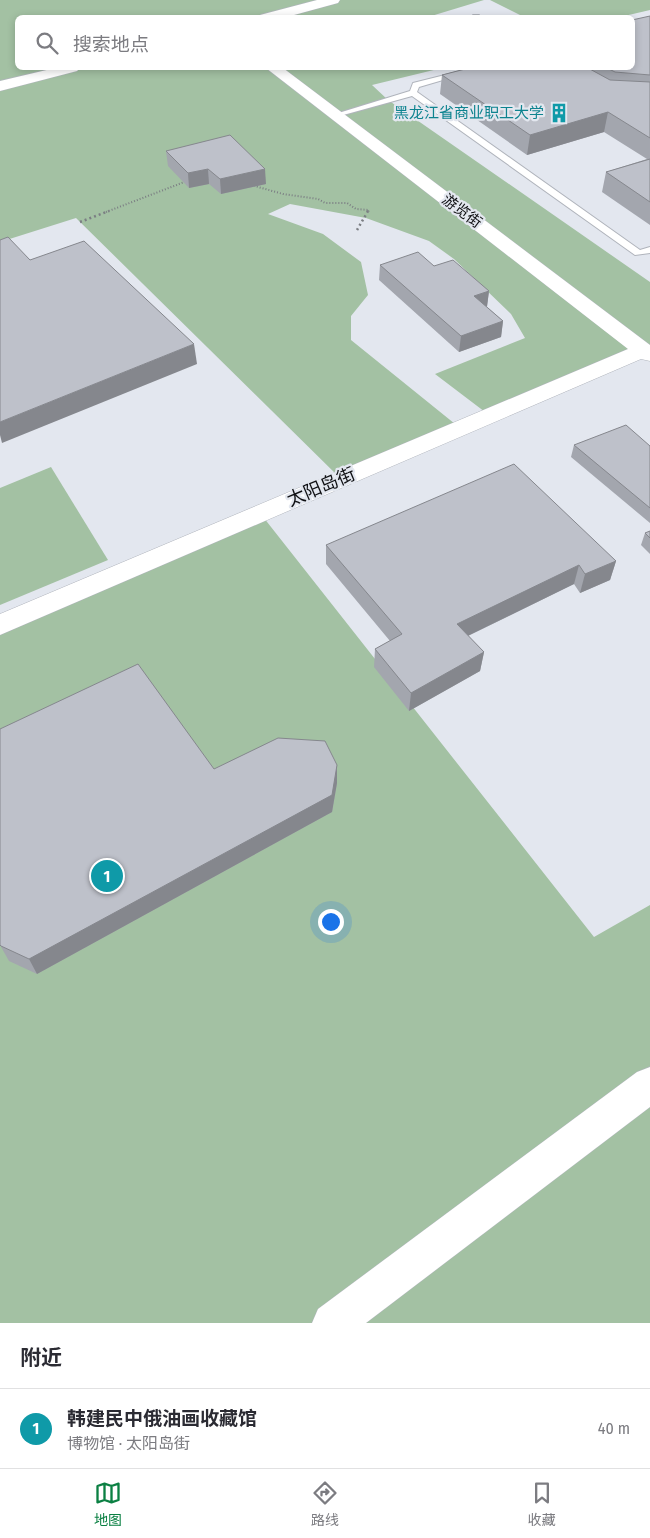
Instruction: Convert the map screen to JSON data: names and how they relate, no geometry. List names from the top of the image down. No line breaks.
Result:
{"streets":{"street":["游览街","太阳岛街"]},"crossings":[["游览街","太阳岛街"]],"places":{"building":["黑龙江省商业职工大学"]},"page":{"search":"搜索地点","pins":"1","heading":"附近","list":[{"mark":"1","name":"韩建民中俄油画收藏馆","note":"博物馆 · 太阳岛街","value":"40 m"}],"nav":["地图","路线","收藏"]}}
